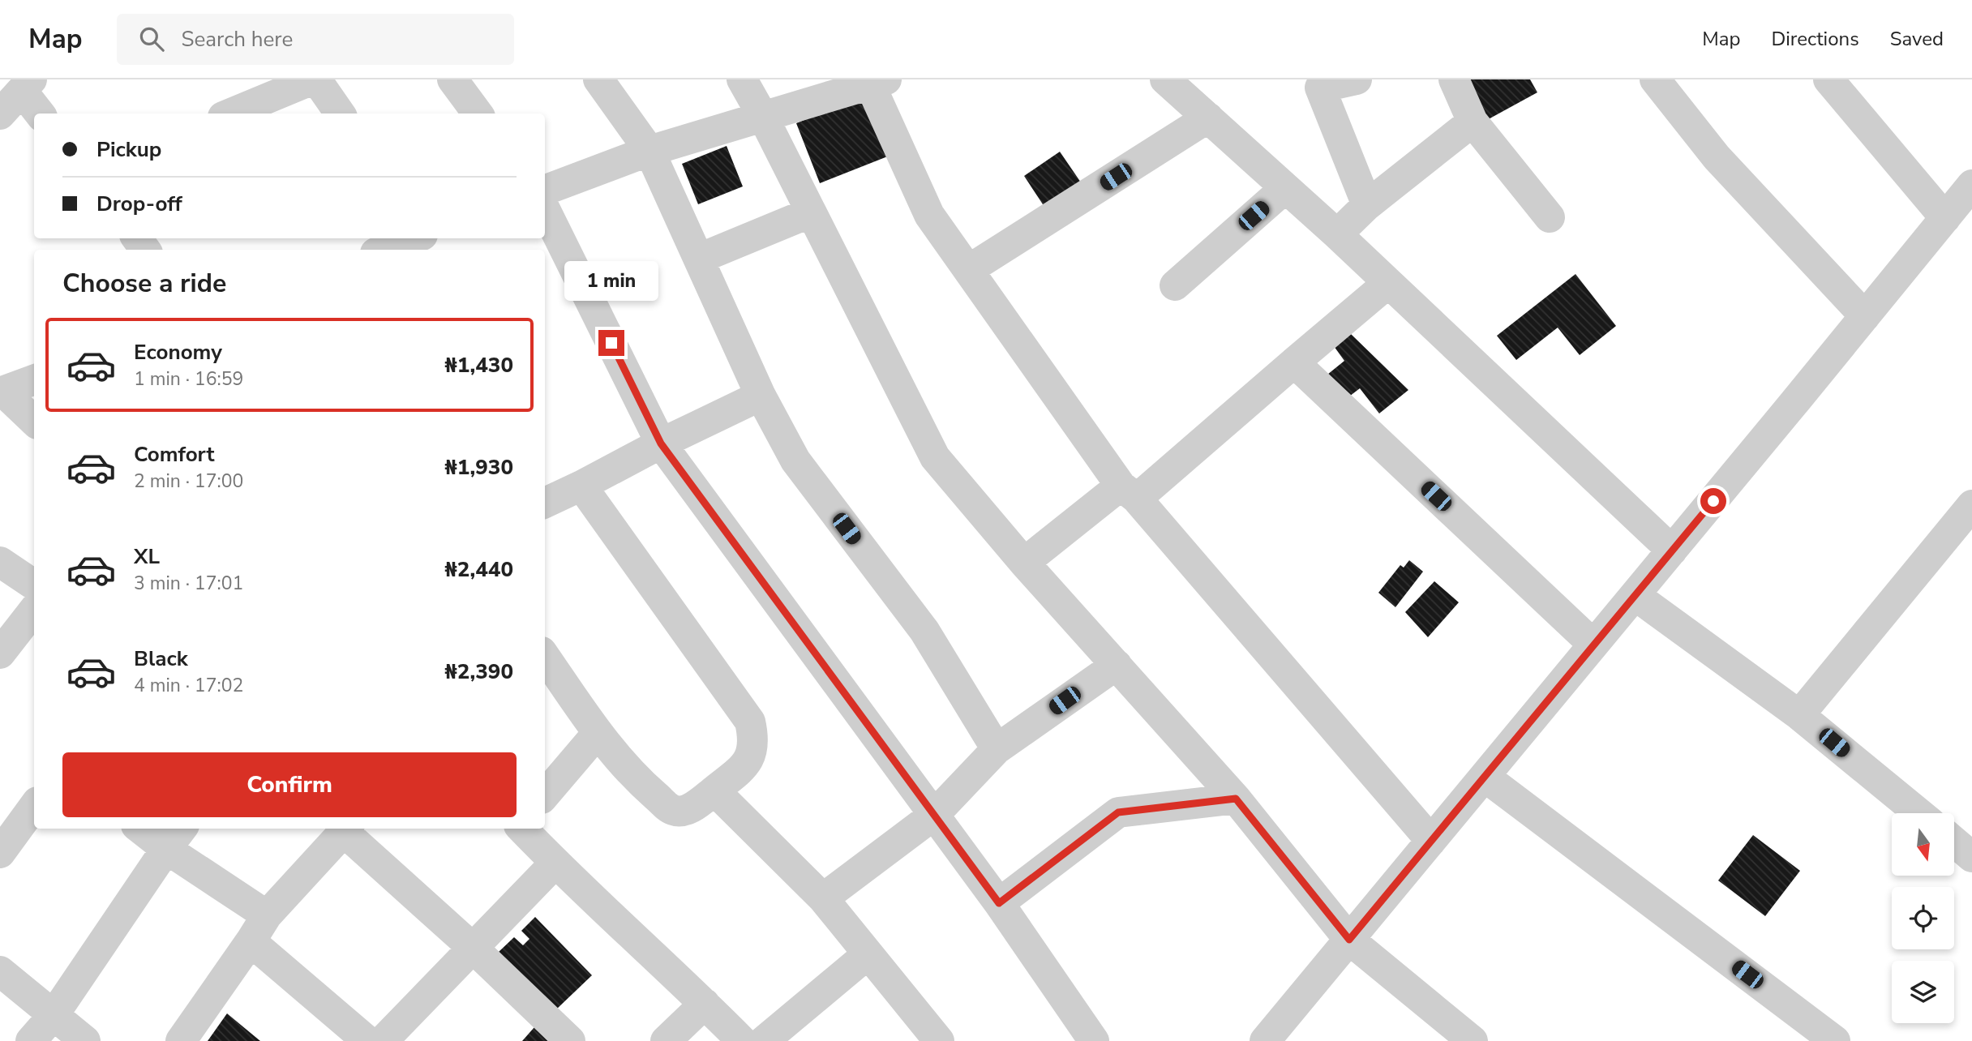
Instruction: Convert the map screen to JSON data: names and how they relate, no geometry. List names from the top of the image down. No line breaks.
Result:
{"north":"bottom","page":{"header":"Map","search":"Search here","nav":["Map","Directions","Saved"],"banner":["Pickup","Drop-off"],"heading":"Choose a ride","bubble":"1 min","list":[{"name":"Economy","note":"1 min · 16:59","value":"₦1,430"},{"name":"Comfort","note":"2 min · 17:00","value":"₦1,930"},{"name":"XL","note":"3 min · 17:01","value":"₦2,440"},{"name":"Black","note":"4 min · 17:02","value":"₦2,390"}],"buttons":"Confirm"}}
